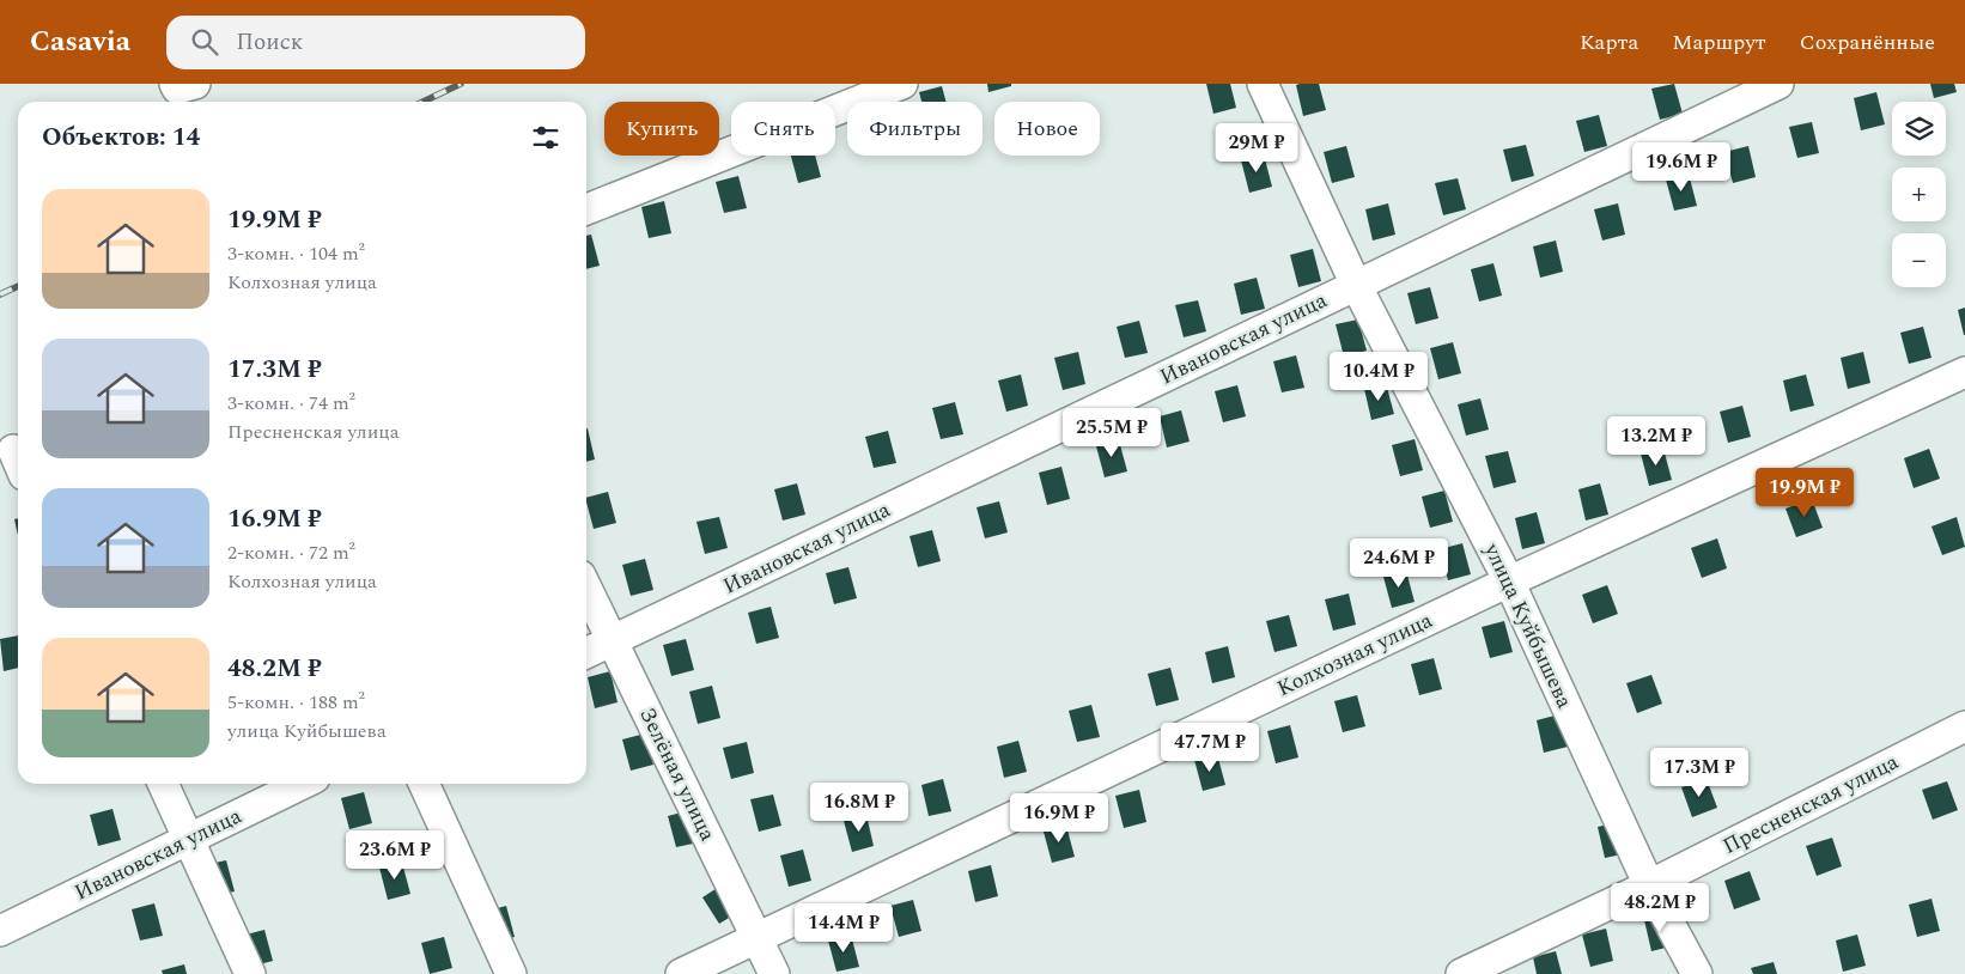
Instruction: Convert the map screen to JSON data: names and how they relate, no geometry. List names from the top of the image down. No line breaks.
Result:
{"streets":{"street":["Ивановская улица","улица Куйбышева","Колхозная улица","Зелёная улица","Пресненская улица"]},"crossings":[["Ивановская улица","улица Куйбышева"],["Ивановская улица","Зелёная улица"],["улица Куйбышева","Колхозная улица"],["улица Куйбышева","Пресненская улица"],["Колхозная улица","Зелёная улица"]],"page":{"header":"Casavia","search":"Поиск","nav":["Карта","Маршрут","Сохранённые"],"map_buttons":["+","−"],"chip":["Купить","Снять","Фильтры","Новое"],"heading":"Объектов: 14","price":["29M ₽","19.6M ₽","10.4M ₽","25.5M ₽","13.2M ₽","19.9M ₽","24.6M ₽","47.7M ₽","17.3M ₽","16.8M ₽","16.9M ₽","23.6M ₽","48.2M ₽","14.4M ₽"],"list":[{"name":"19.9M ₽","note":"3-комн. · 104 m² · Колхозная улица"},{"name":"17.3M ₽","note":"3-комн. · 74 m² · Пресненская улица"},{"name":"16.9M ₽","note":"2-комн. · 72 m² · Колхозная улица"},{"name":"48.2M ₽","note":"5-комн. · 188 m² · улица Куйбышева"}]}}
